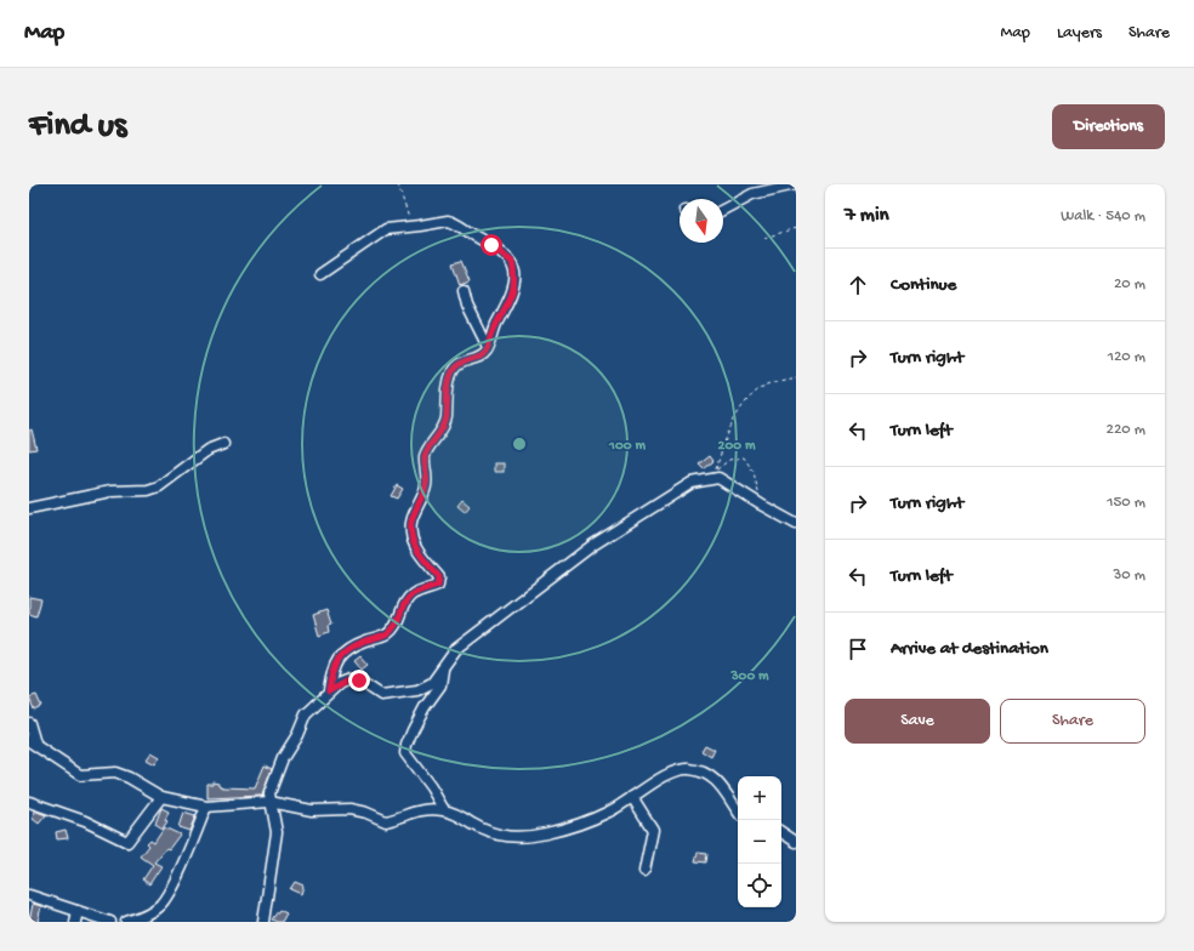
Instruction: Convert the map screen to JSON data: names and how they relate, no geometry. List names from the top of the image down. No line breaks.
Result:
{"north":"bottom","page":{"header":"Map","nav":["Map","Layers","Share"],"buttons":["Directions",["Save","Share"]],"title":"Find us","heading":["7 min","Walk · 540 m"],"list":[["Continue","20 m"],["Turn right","120 m"],["Turn left","220 m"],["Turn right","150 m"],["Turn left","30 m"],"Arrive at destination"],"map_buttons":["+","−"]},"rings":["100 m","200 m","300 m"]}
